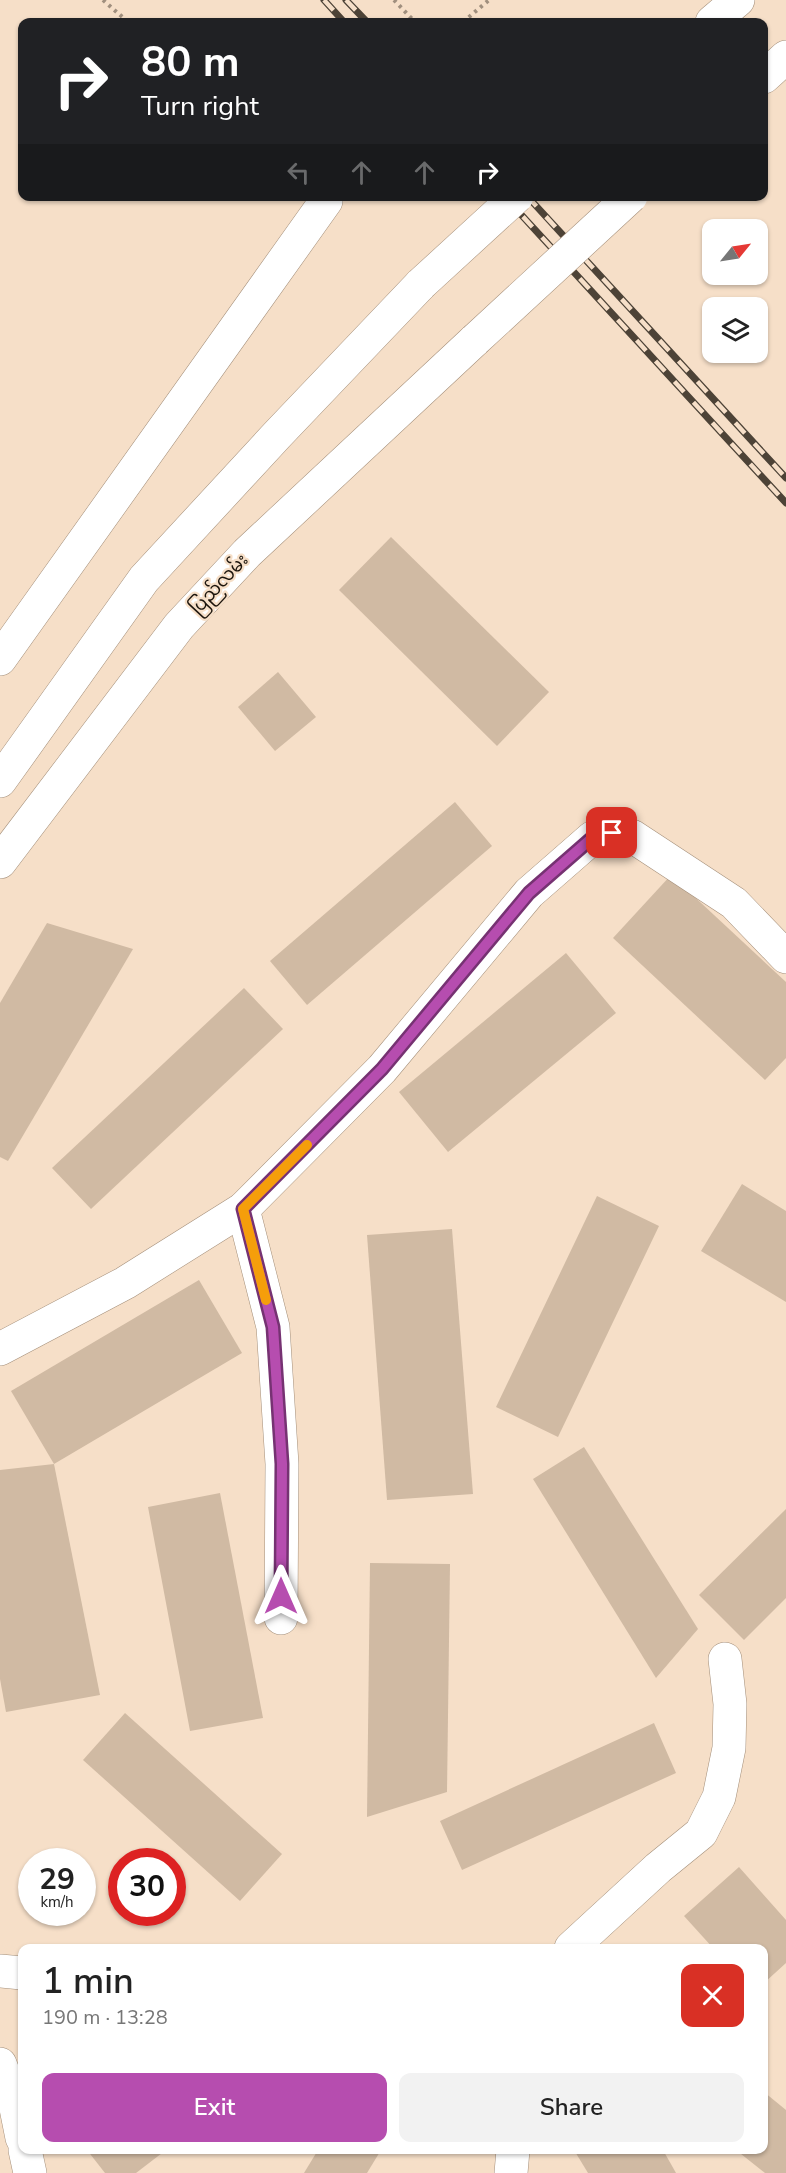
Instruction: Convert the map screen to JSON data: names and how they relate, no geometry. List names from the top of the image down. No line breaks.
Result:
{"streets":{"main road":["ပြည်လမ်း"]},"north":"top right","page":{"turn":["80 m","Turn right"],"speed":"29 km/h","limit":"30","heading":["1 min","190 m · 13:28"],"buttons":["Exit","Share"]}}
